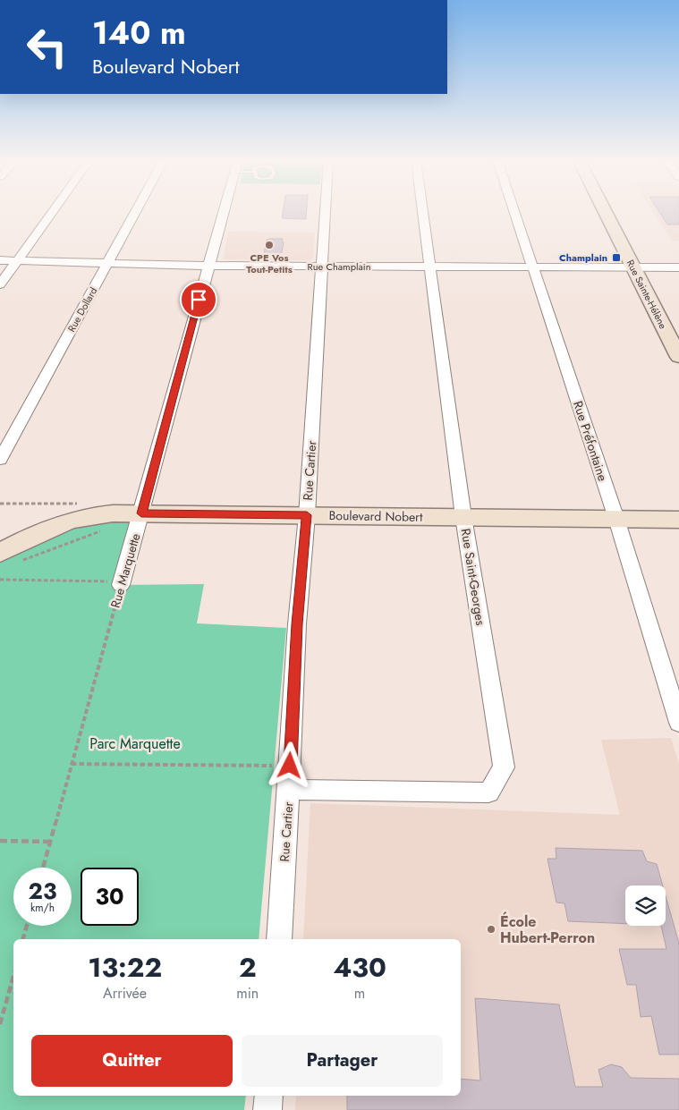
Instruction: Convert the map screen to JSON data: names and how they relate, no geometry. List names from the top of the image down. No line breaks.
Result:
{"streets":{"street":["Rue Champlain","Rue Sainte-Hélène","Rue Dollard","Rue Préfontaine","Rue Cartier","Boulevard Nobert","Rue Marquette","Rue Saint-Georges"]},"crossings":[["Rue Champlain","Rue Sainte-Hélène"],["Rue Champlain","Rue Dollard"],["Rue Champlain","Rue Préfontaine"],["Rue Champlain","Rue Cartier"],["Rue Champlain","Rue Marquette"],["Rue Champlain","Rue Saint-Georges"],["Rue Préfontaine","Boulevard Nobert"],["Rue Cartier","Boulevard Nobert"],["Rue Cartier","Rue Saint-Georges"],["Boulevard Nobert","Rue Marquette"],["Boulevard Nobert","Rue Saint-Georges"]],"parks":["Parc Marquette"],"places":{"other":["CPE Vos Tout-Petits","École Hubert-Perron"],"transit":["Champlain"]},"page":{"turn":["140 m","Boulevard Nobert"],"speed":"23 km/h","limit":"30","eta":["13:22","Arrivée","2","min","430","m"],"buttons":["Quitter","Partager"]}}
